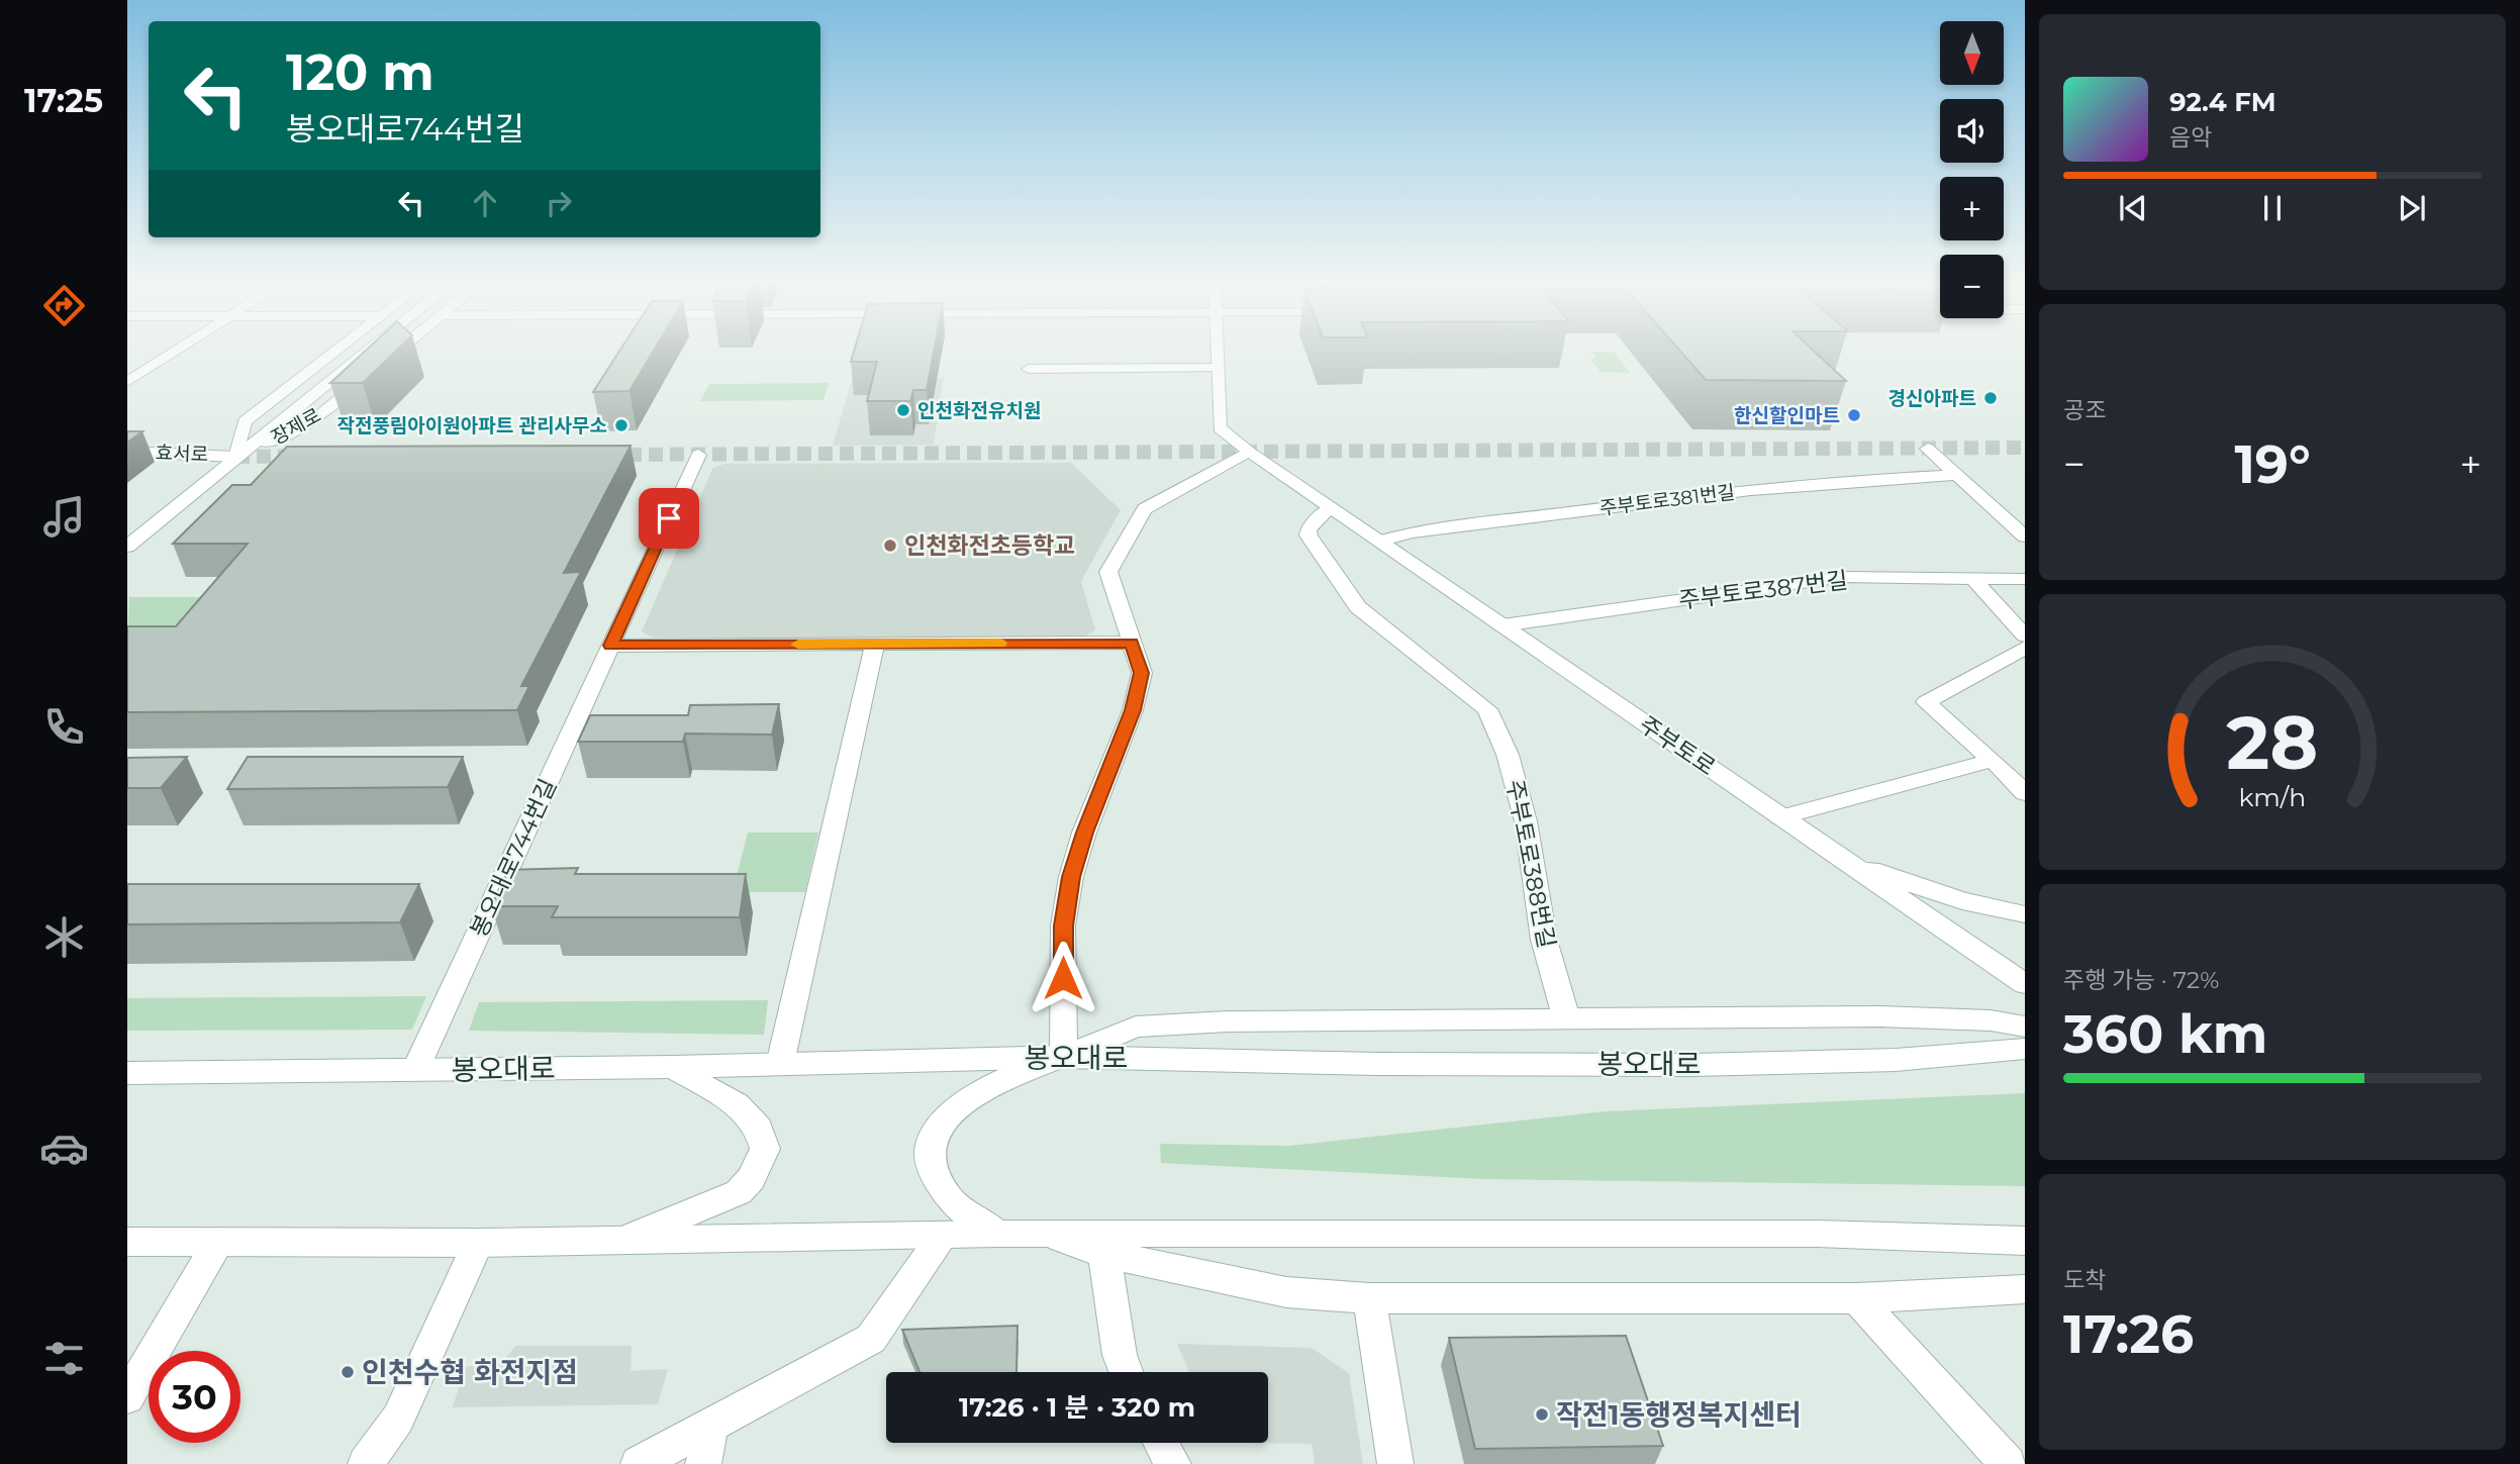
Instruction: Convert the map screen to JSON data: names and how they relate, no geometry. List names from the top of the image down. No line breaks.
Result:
{"streets":{"street":["장제로","효서로","주부토로381번길","주부토로387번길","주부토로","봉오대로744번길","주부토로388번길","봉오대로"]},"crossings":[["장제로","효서로"],["주부토로381번길","주부토로"],["주부토로387번길","주부토로"],["주부토로","주부토로388번길"],["봉오대로744번길","봉오대로"]],"places":["경신아파트","인천화전유치원","한신할인마트","작전풍림아이원아파트 관리사무소","인천화전초등학교","인천수협 화전지점","작전1동행정복지센터"],"north":"bottom","page":{"tabs":"17:25","map_buttons":["+","−"],"turn":["120 m","봉오대로744번길"],"song":["92.4 FM","음악"],"tile":["공조",["주행 가능 · 72%","360 km"],["도착","17:26"]],"heat":["−","19°","+"],"limit":"30","trip":"17:26 · 1 분 · 320 m","gauge":["28","km/h"]}}
